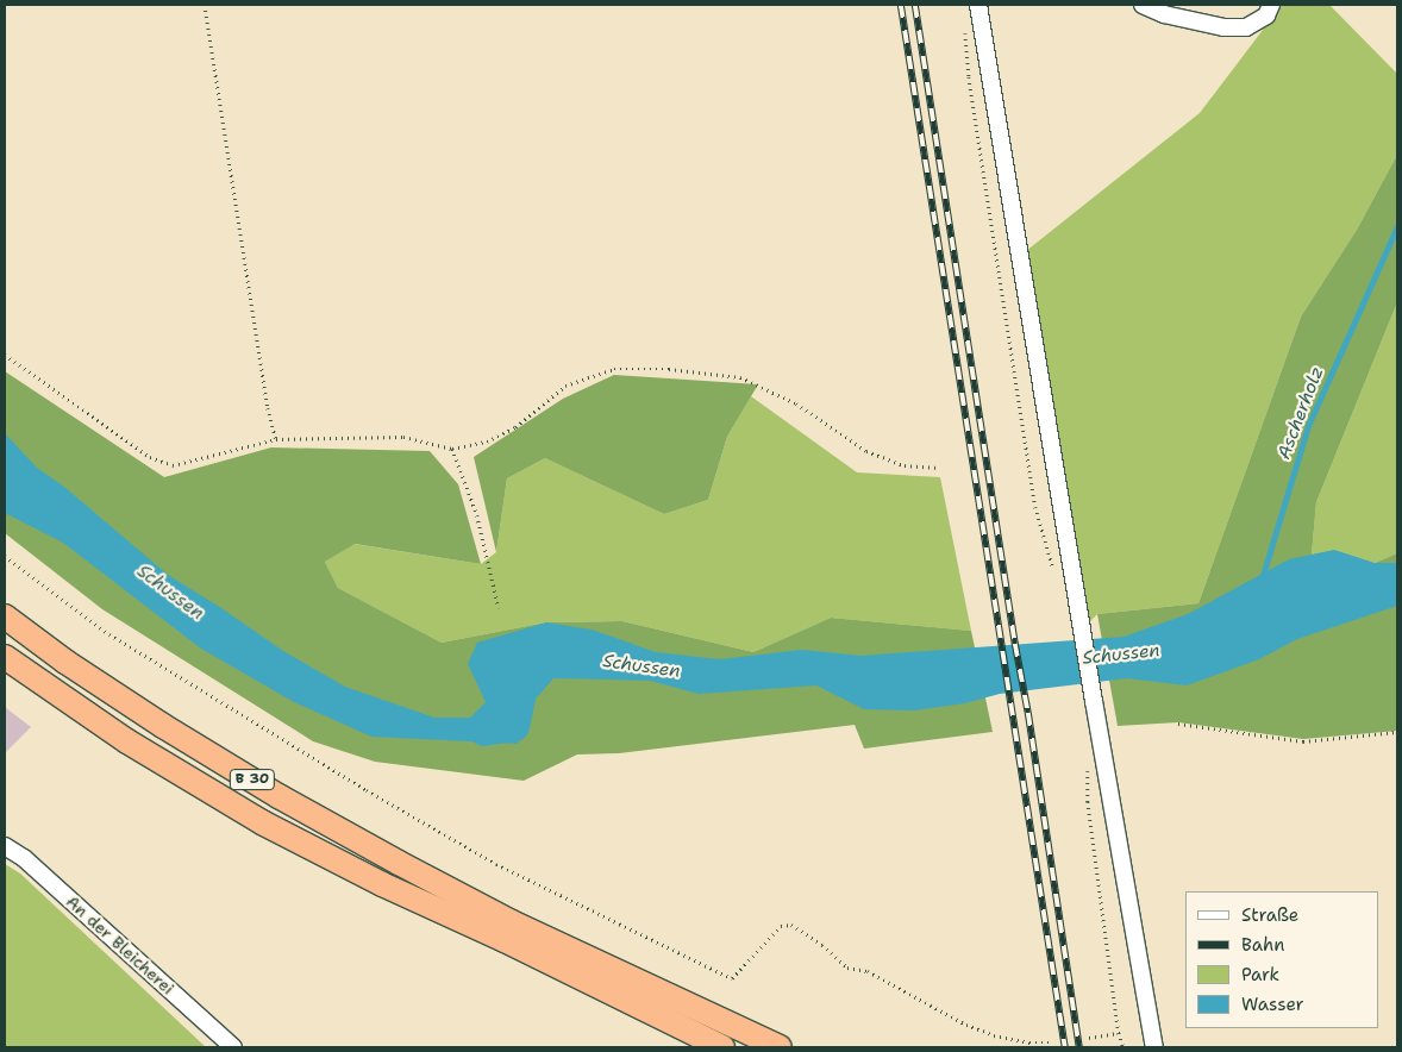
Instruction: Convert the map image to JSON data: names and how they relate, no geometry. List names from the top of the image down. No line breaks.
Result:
{"streets":{"highway":["B 30"],"street":["An der Bleicherei"]},"water":["Ascherholz","Schussen"],"legend":["Straße","Bahn","Park","Wasser"]}
